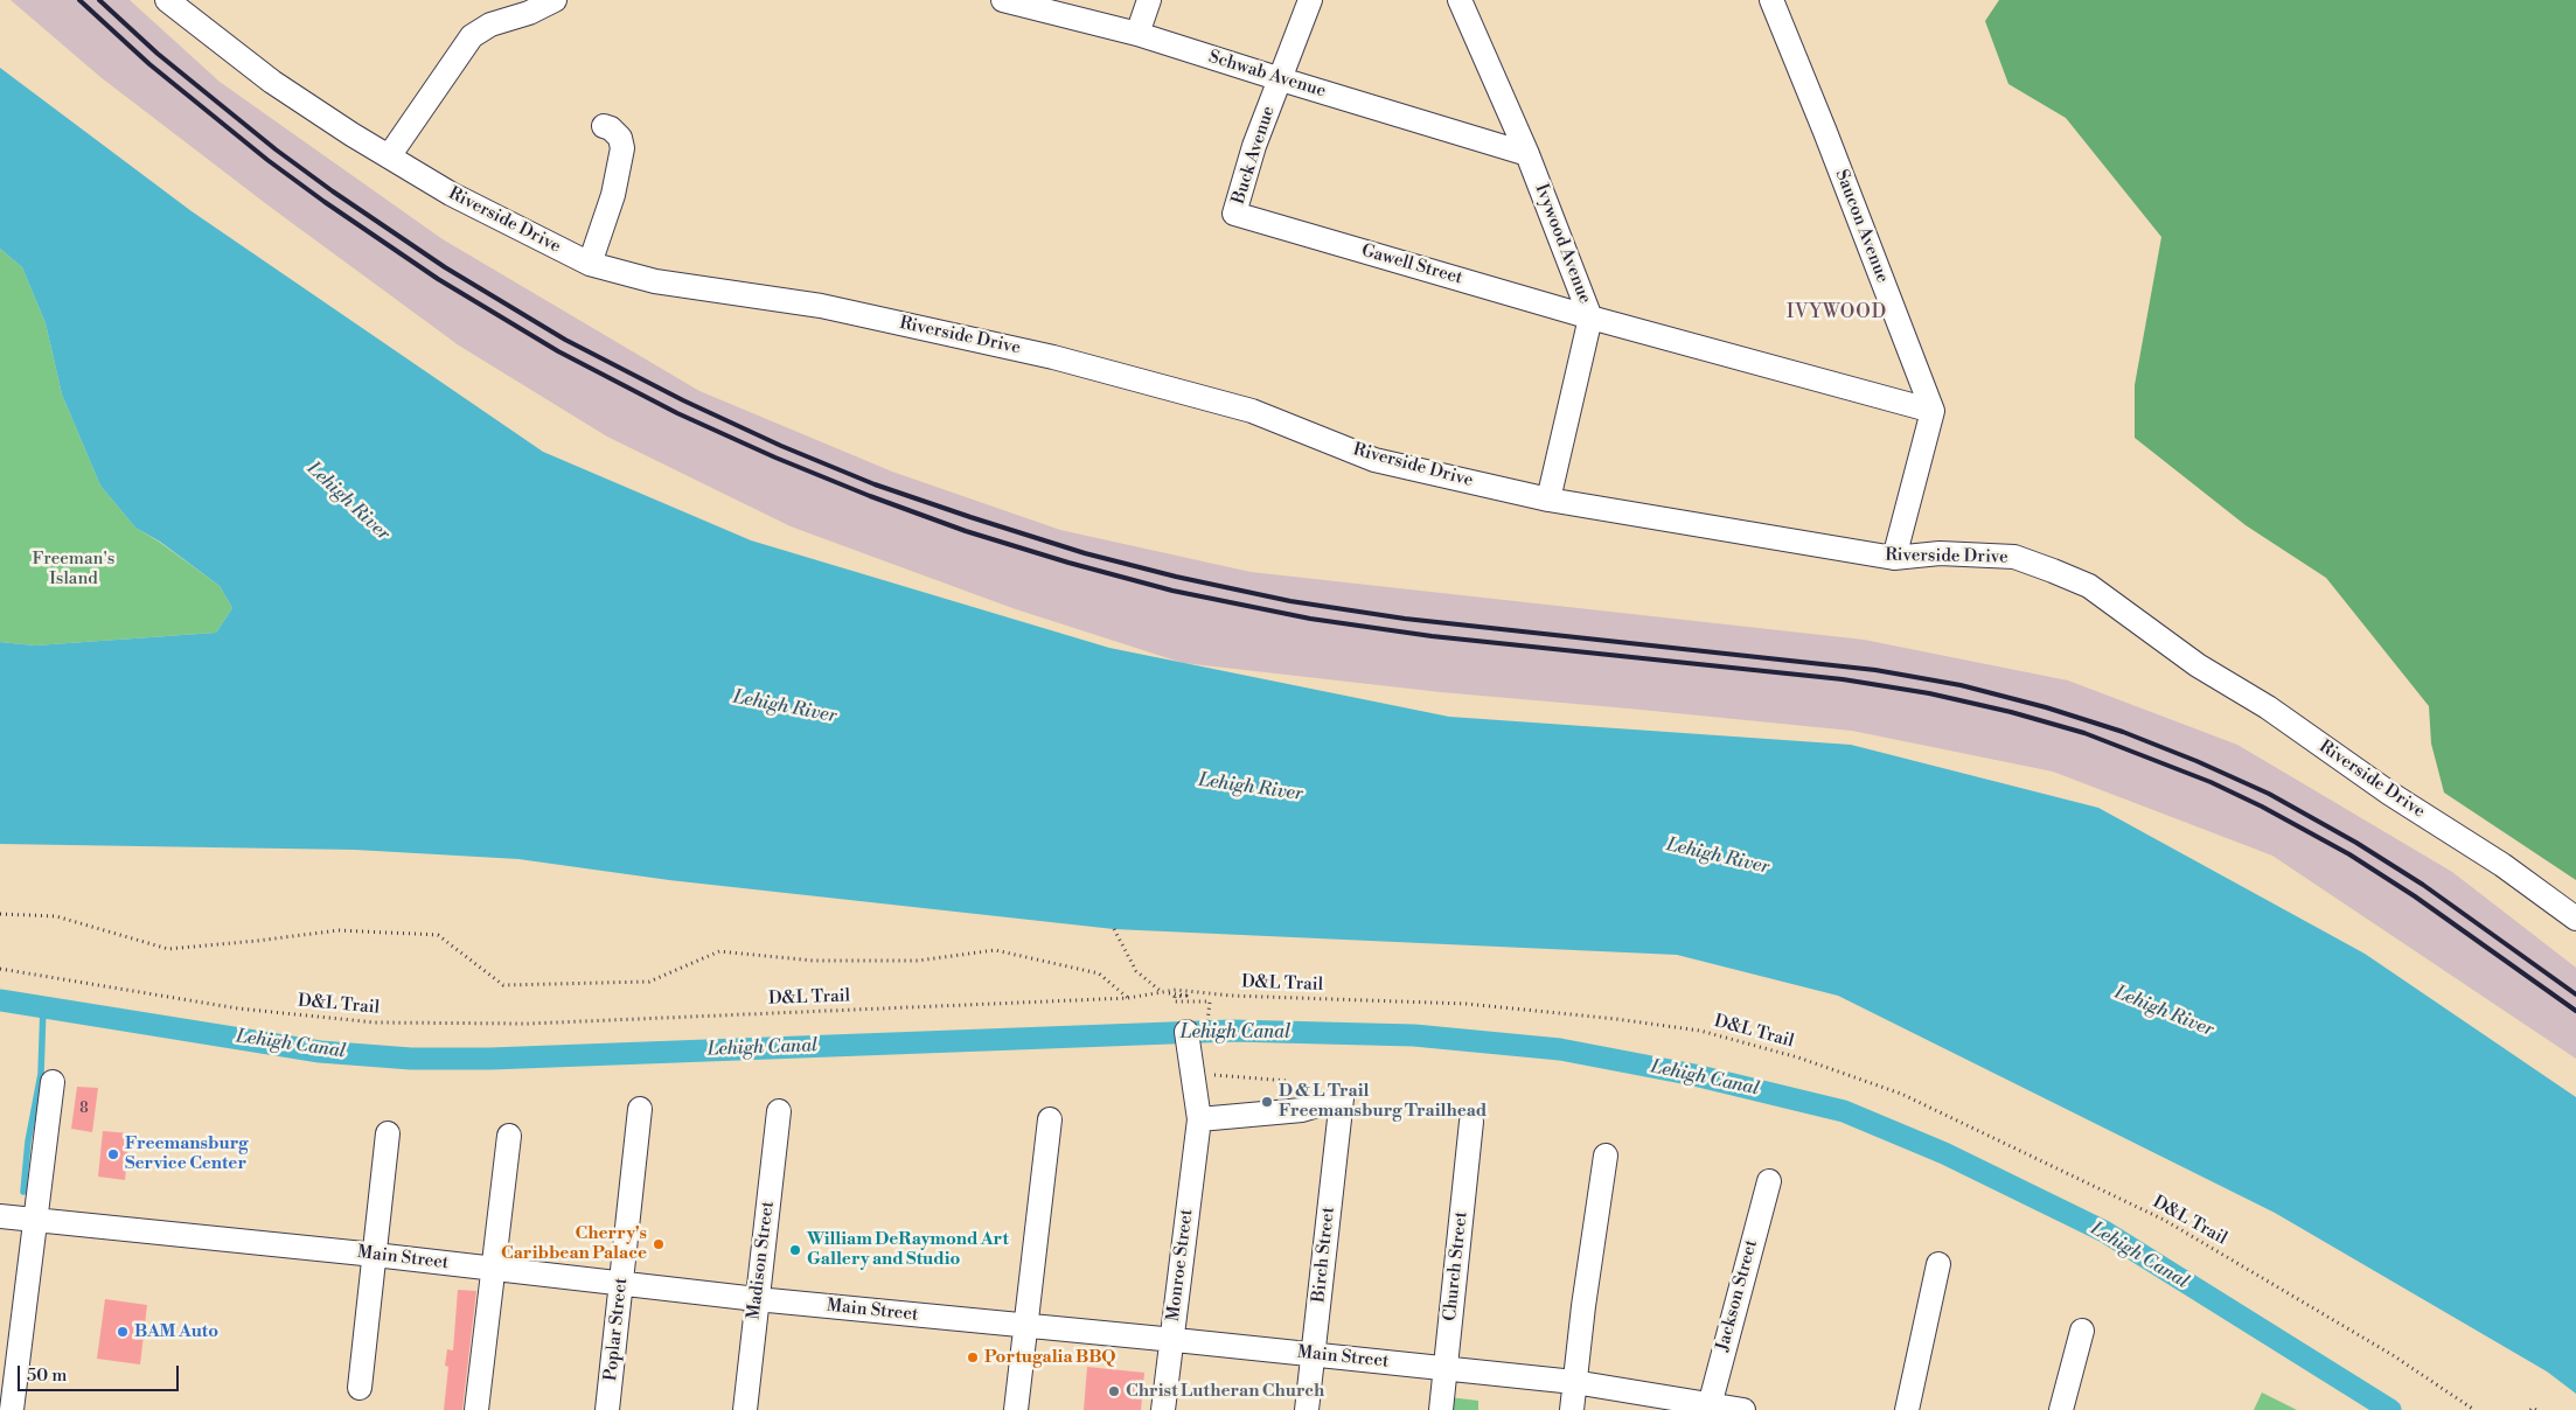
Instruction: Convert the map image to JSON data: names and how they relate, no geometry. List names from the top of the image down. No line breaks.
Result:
{"streets":{"street":["Schwab Avenue","Buck Avenue","Riverside Drive","Saucon Avenue","Ivywood Avenue","Gawell Street","Birch Street","Main Street","Madison Street","Monroe Street","Church Street","Jackson Street","Poplar Street"],"path":["D&L Trail"]},"crossings":[["Schwab Avenue","Buck Avenue"],["Schwab Avenue","Ivywood Avenue"],["Buck Avenue","Gawell Street"],["Riverside Drive","Ivywood Avenue"],["Saucon Avenue","Gawell Street"],["Ivywood Avenue","Gawell Street"],["Birch Street","Main Street"],["Main Street","Madison Street"],["Main Street","Monroe Street"],["Main Street","Church Street"],["Main Street","Jackson Street"],["Main Street","Poplar Street"]],"districts":["IVYWOOD"],"water":["Lehigh River","Lehigh Canal"],"parks":["Freeman's Island"],"places":["D & L Trail Freemansburg Trailhead","Freemansburg Service Center","Cherry's Caribbean Palace","William DeRaymond Art Gallery and Studio","BAM Auto","Portugalia BBQ","Christ Lutheran Church"],"house_numbers":["8"],"scale_bar":"50 m"}
